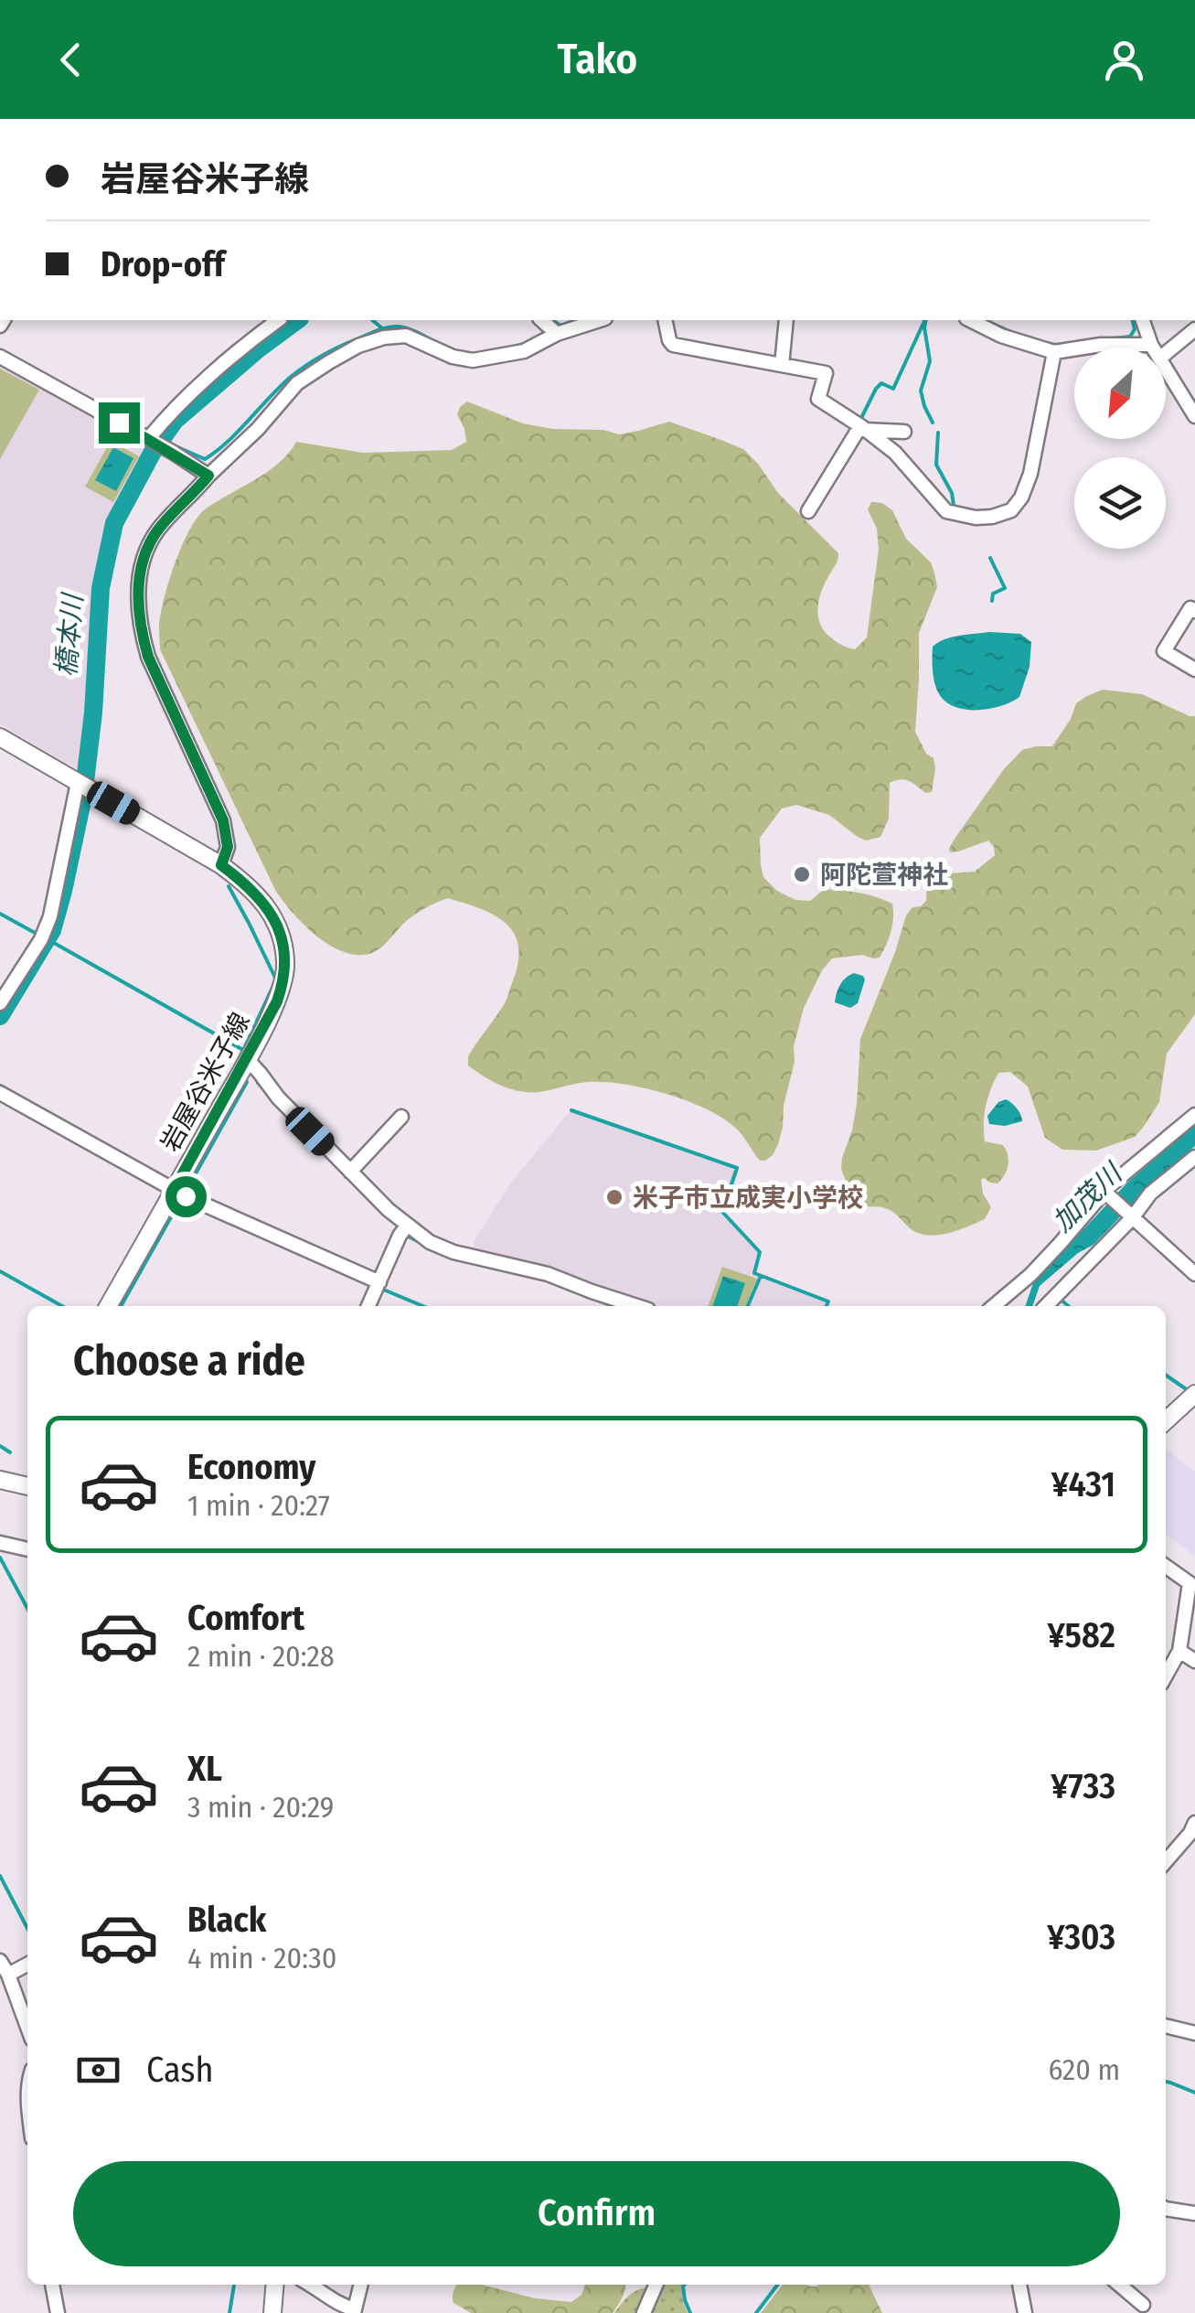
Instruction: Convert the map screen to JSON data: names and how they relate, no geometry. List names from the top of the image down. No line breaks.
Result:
{"streets":{"main road":["岩屋谷米子線"]},"water":["橋本川","加茂川"],"places":["阿陀萱神社","米子市立成実小学校"],"north":"bottom left","page":{"header":"Tako","banner":["岩屋谷米子線","Drop-off"],"heading":"Choose a ride","list":[{"name":"Economy","note":"1 min · 20:27","value":"¥431"},{"name":"Comfort","note":"2 min · 20:28","value":"¥582"},{"name":"XL","note":"3 min · 20:29","value":"¥733"},{"name":"Black","note":"4 min · 20:30","value":"¥303"}],"pay":["Cash","620 m"],"buttons":"Confirm"}}
